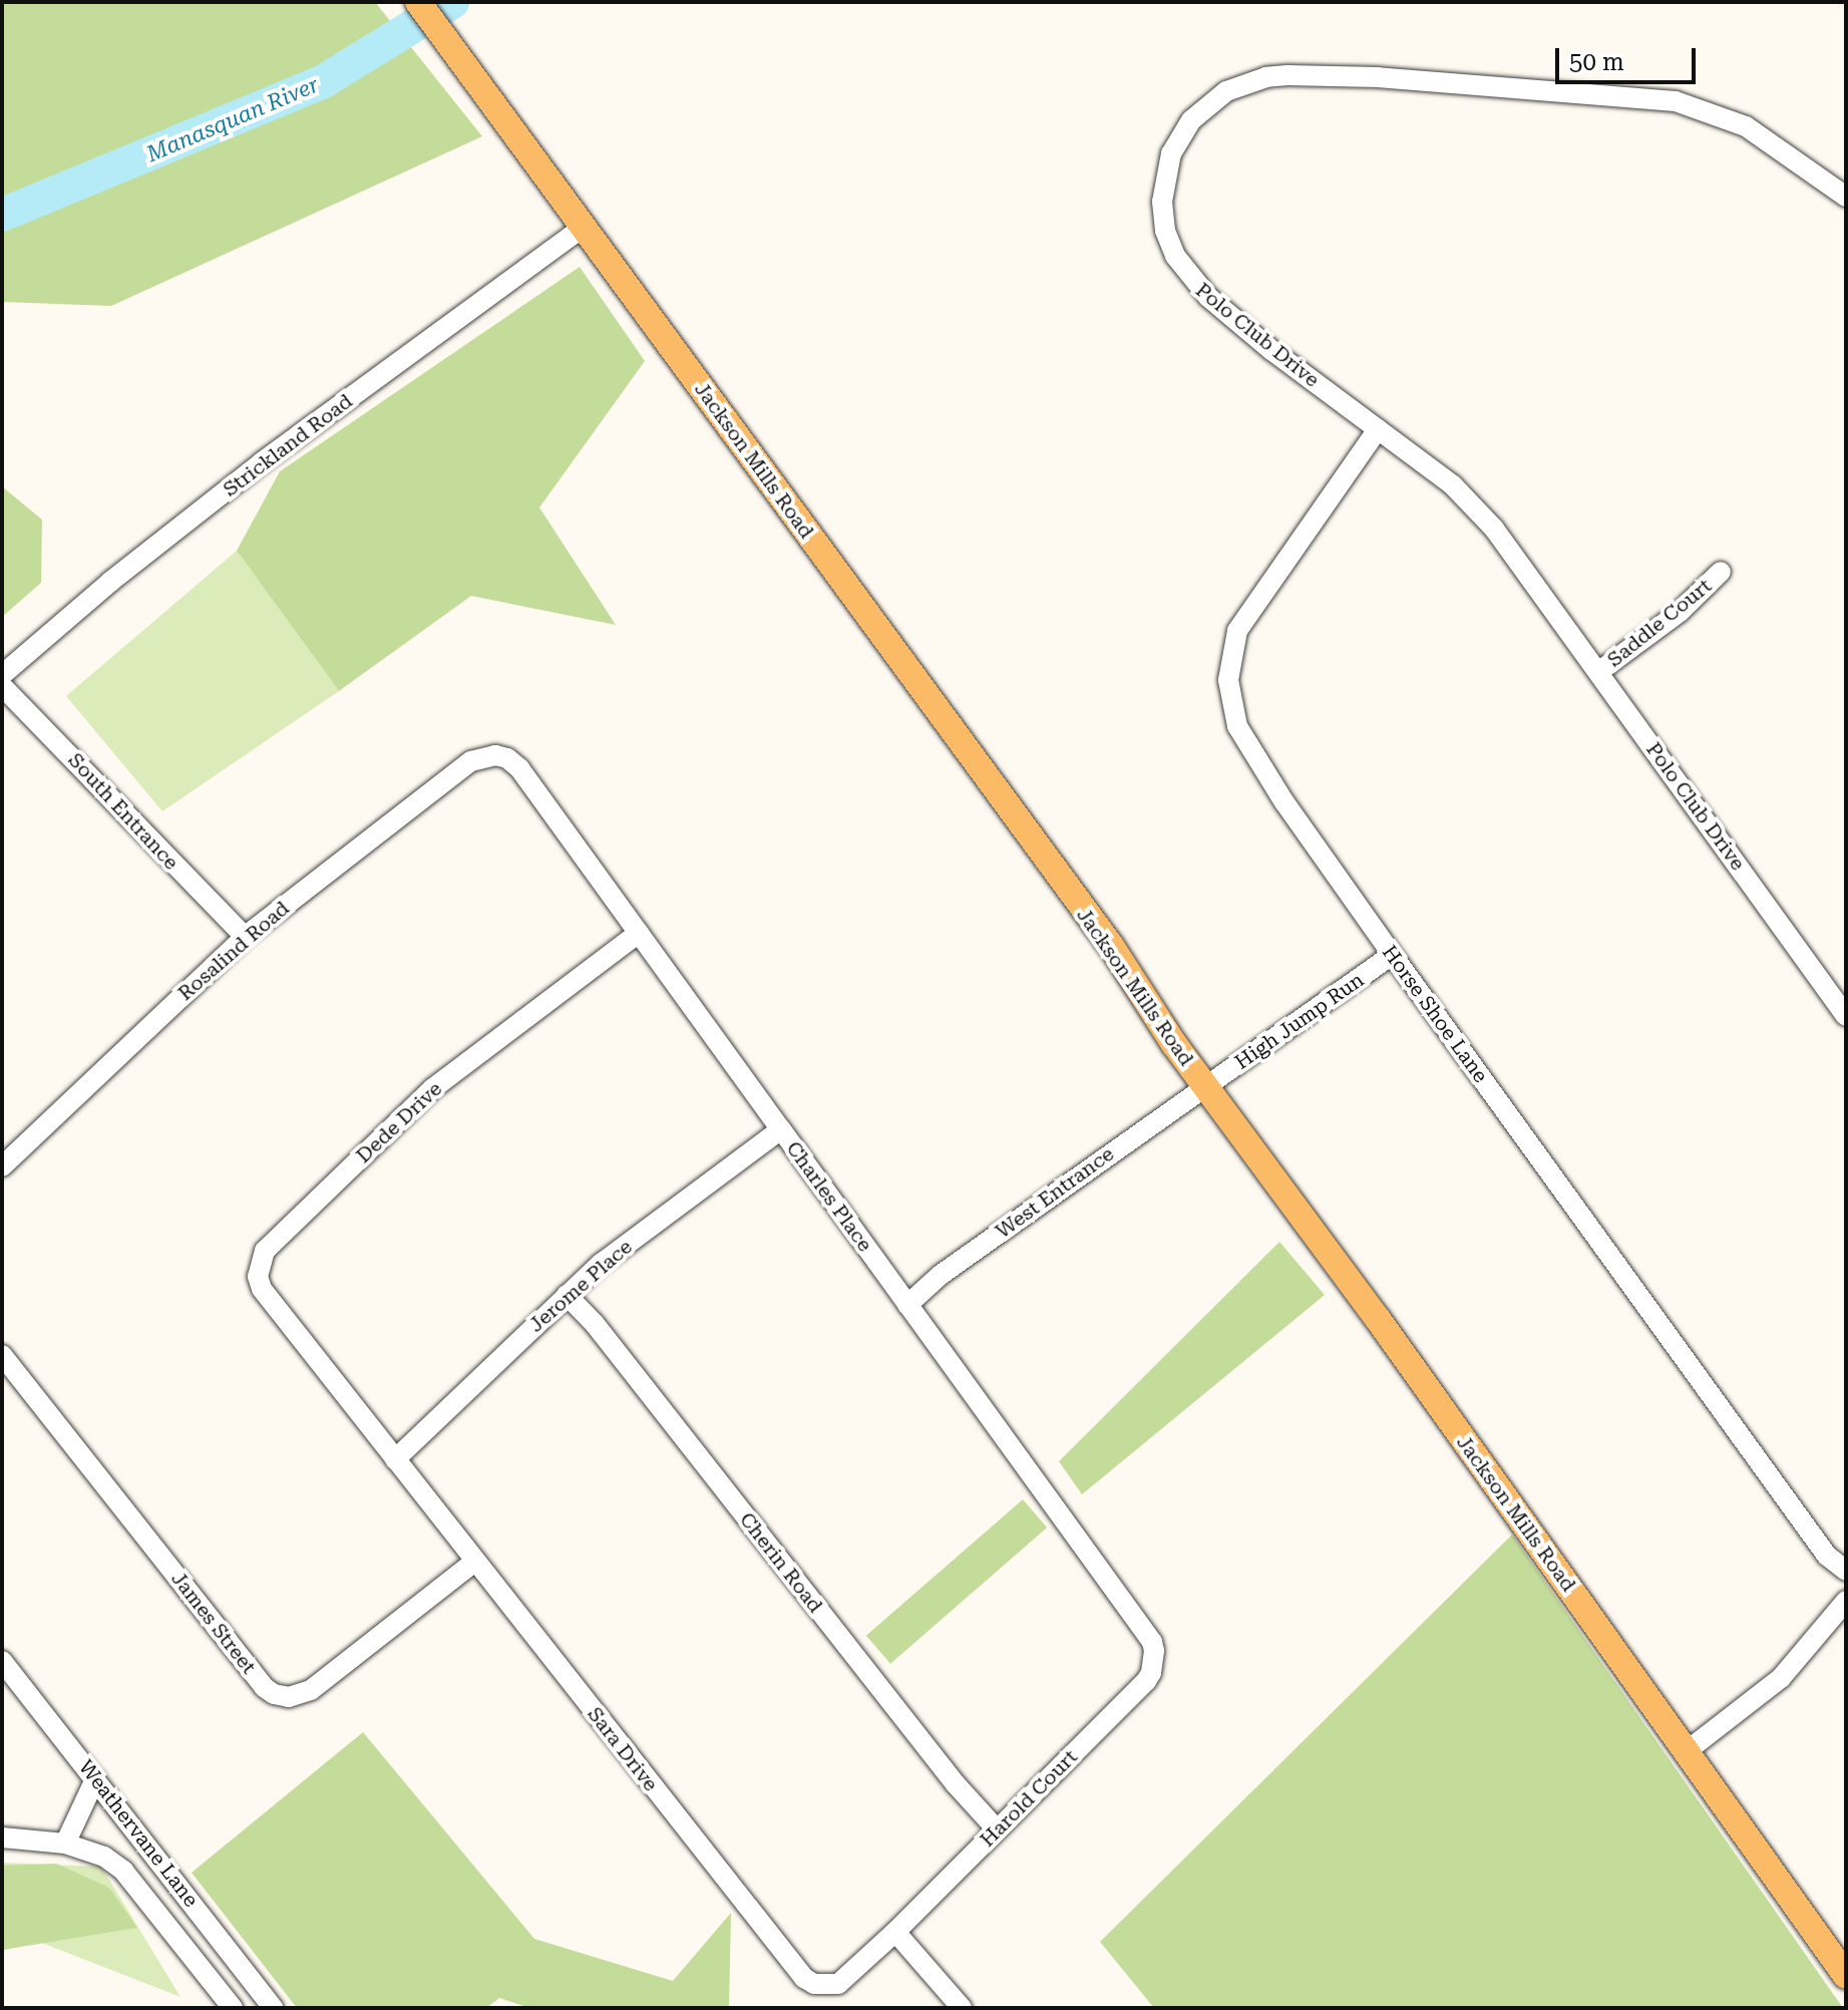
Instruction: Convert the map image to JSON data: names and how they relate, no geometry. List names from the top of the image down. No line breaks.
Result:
{"streets":{"main road":["Jackson Mills Road"],"street":["Polo Club Drive","Strickland Road","Saddle Court","South Entrance","Rosalind Road","Horse Shoe Lane","High Jump Run","Dede Drive","West Entrance","Charles Place","Jerome Place","Cherin Road","James Street","Sara Drive","Harold Court","Weathervane Lane"]},"crossings":[["Polo Club Drive","Saddle Court"],["Polo Club Drive","Horse Shoe Lane"],["Strickland Road","Jackson Mills Road"],["Jackson Mills Road","High Jump Run"],["Jackson Mills Road","West Entrance"],["South Entrance","Rosalind Road"],["Rosalind Road","Charles Place"],["Horse Shoe Lane","High Jump Run"],["High Jump Run","West Entrance"],["Dede Drive","Charles Place"],["Dede Drive","Sara Drive"],["West Entrance","Charles Place"],["Charles Place","Jerome Place"],["Charles Place","Harold Court"],["Jerome Place","Cherin Road"],["Jerome Place","Sara Drive"],["Cherin Road","Harold Court"],["James Street","Sara Drive"],["Sara Drive","Harold Court"]],"water":["Manasquan River"],"scale_bar":"50 m"}
